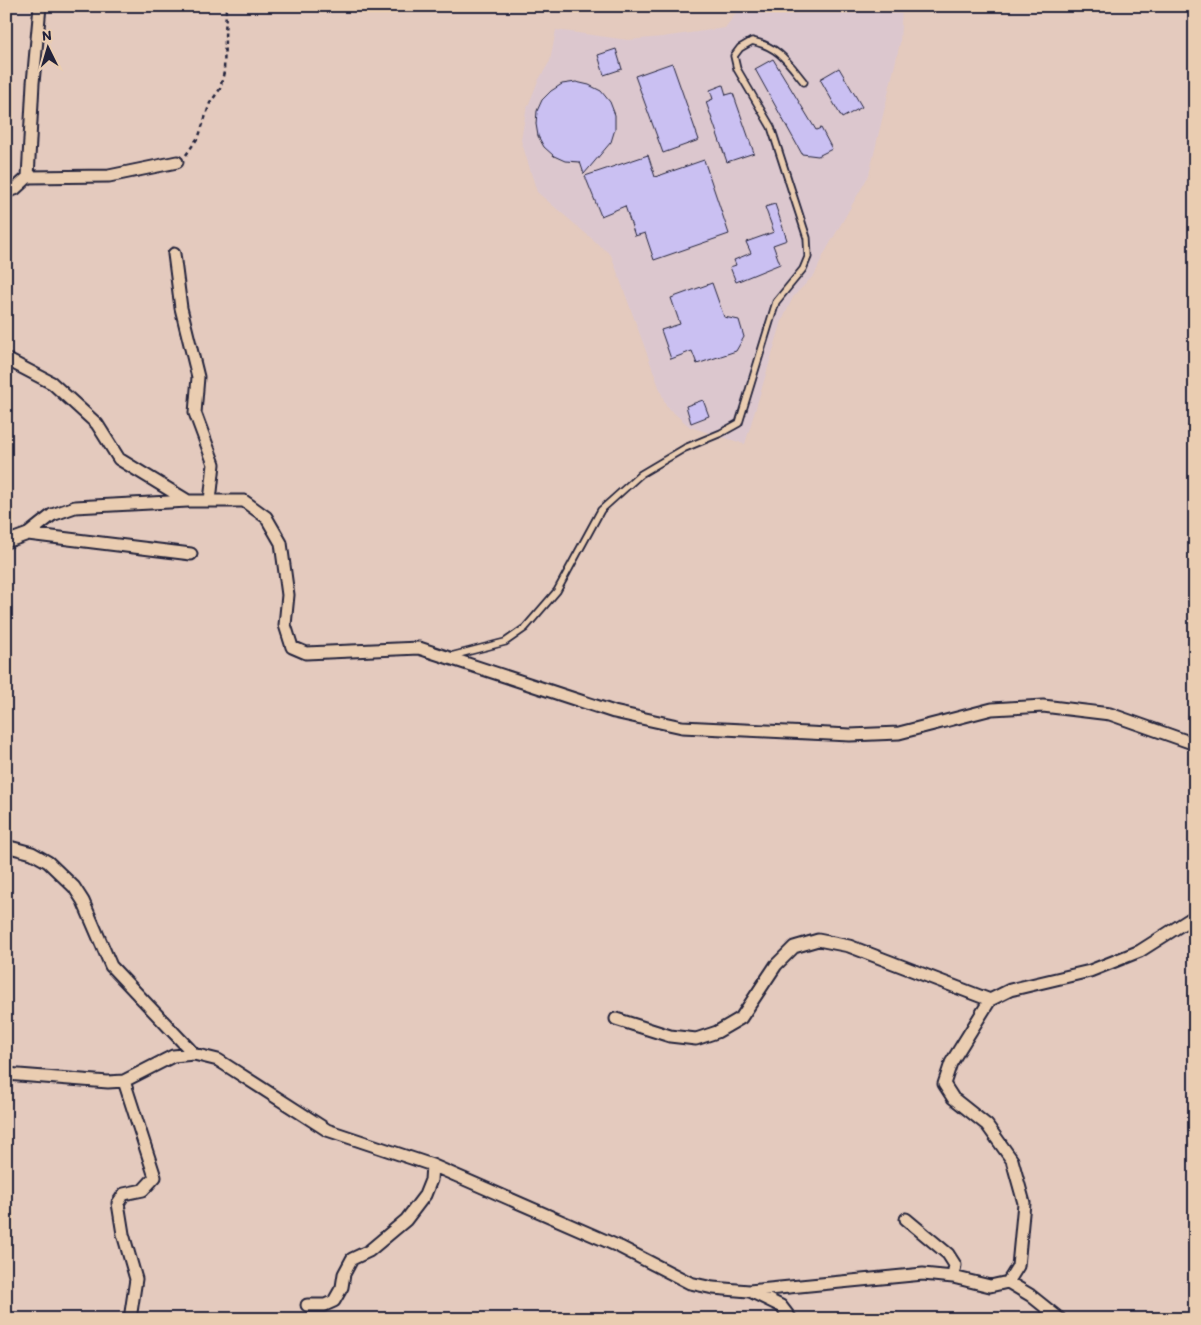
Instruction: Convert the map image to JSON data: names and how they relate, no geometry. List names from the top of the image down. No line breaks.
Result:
{"north":"top"}
